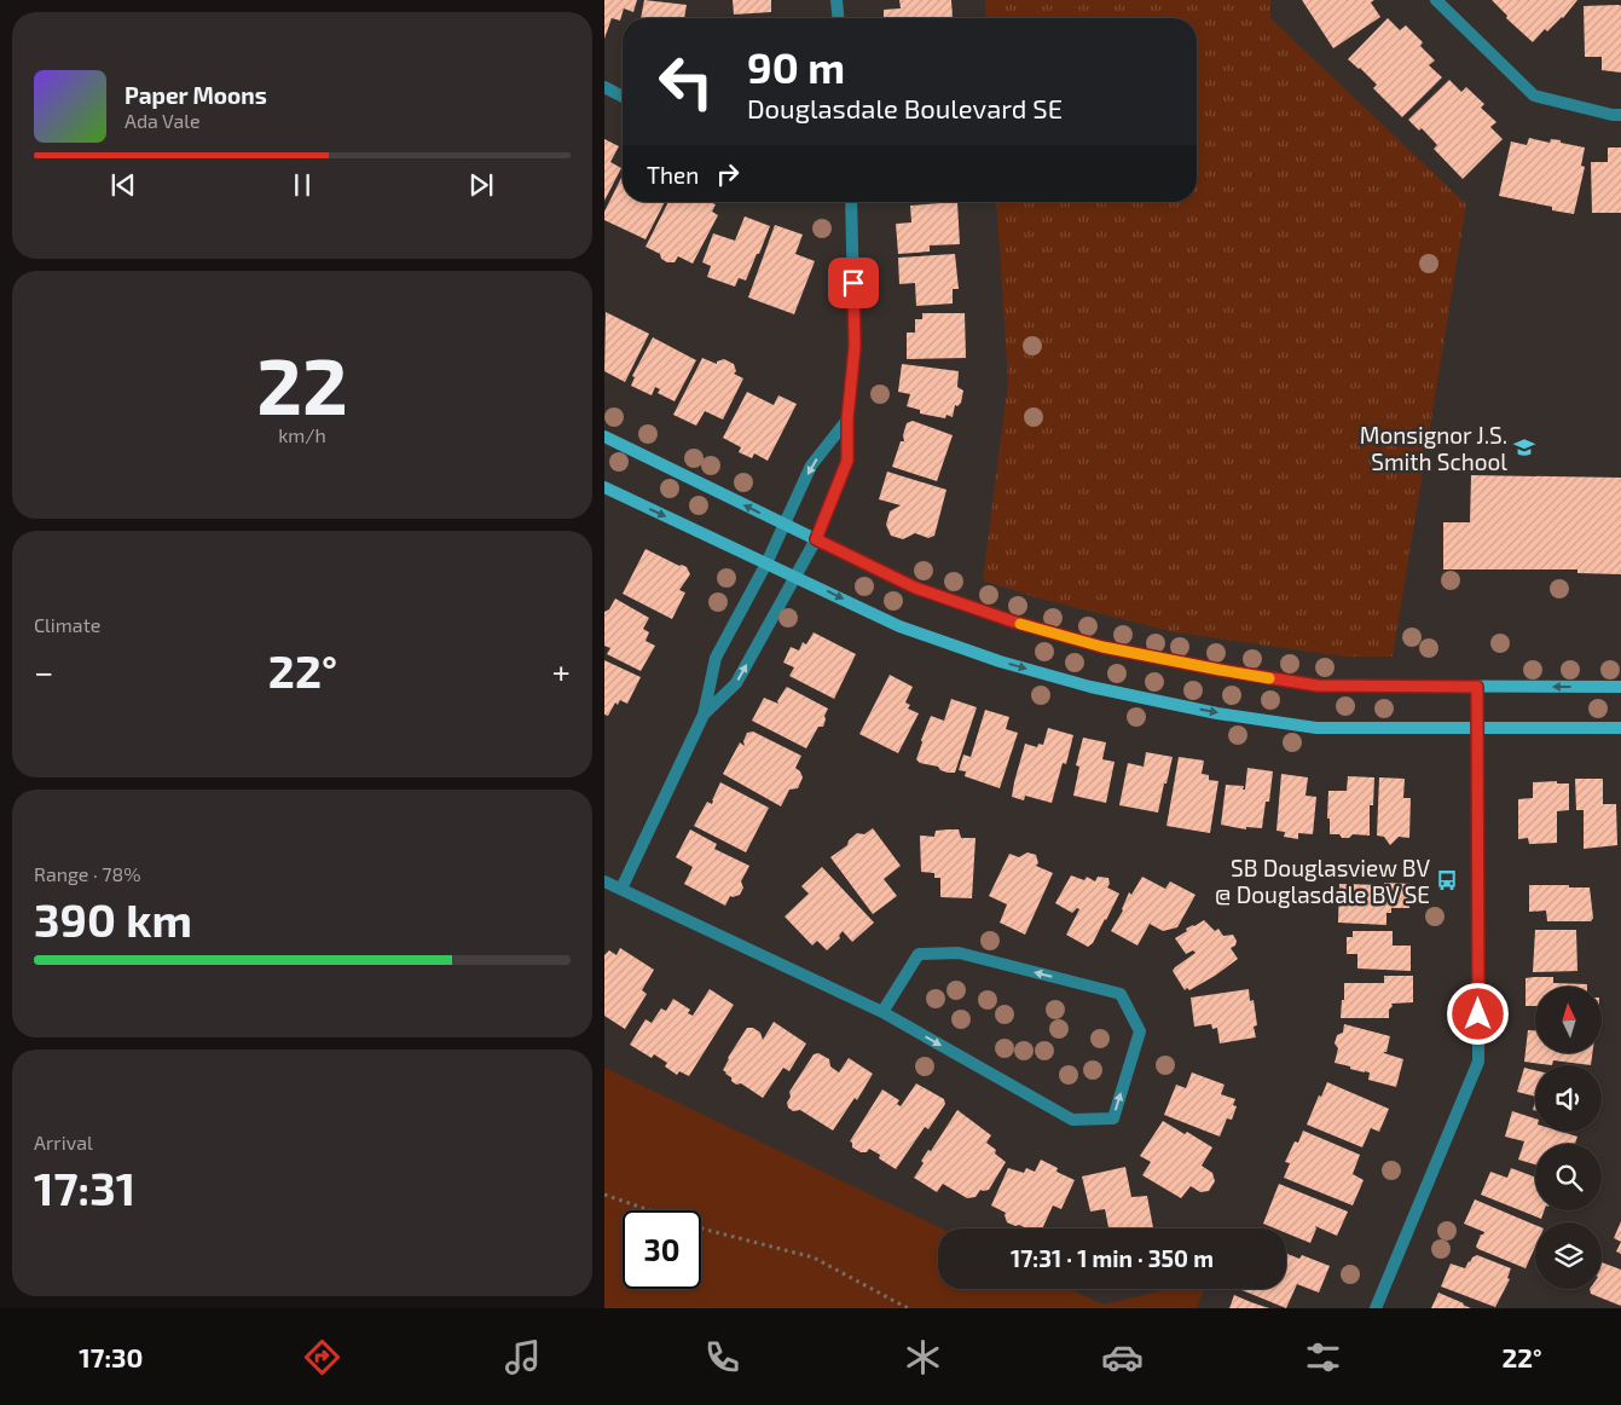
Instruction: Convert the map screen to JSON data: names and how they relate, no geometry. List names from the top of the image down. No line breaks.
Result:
{"places":{"school or university":["Monsignor J.S. Smith School"],"bus stop":["SB Douglasview BV @ Douglasdale BV SE"]},"north":"top","page":{"turn":["90 m","Douglasdale Boulevard SE"],"song":["Paper Moons","Ada Vale"],"then":"Then","tile":[["22","km/h"],"Climate",["Range · 78%","390 km"],["Arrival","17:31"]],"heat":["−","22°","+"],"limit":"30","trip":"17:31 · 1 min · 350 m","tabs":["17:30","22°"]}}
